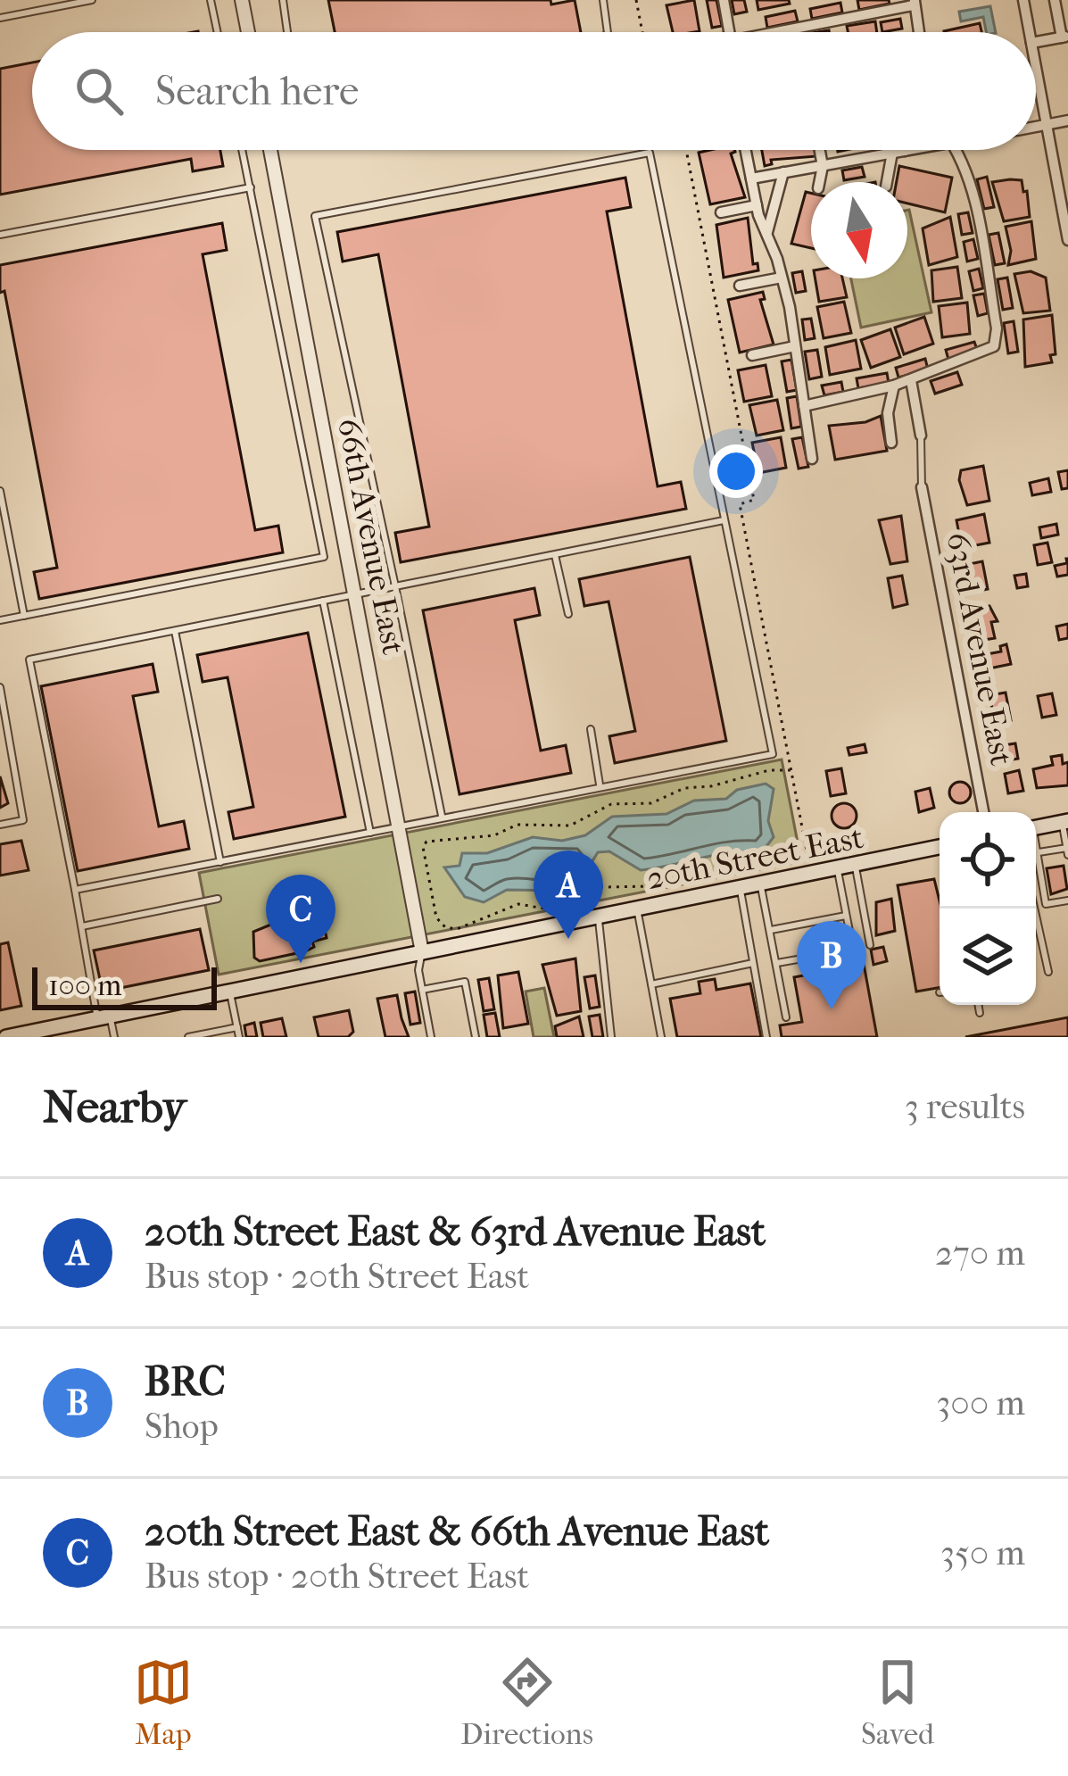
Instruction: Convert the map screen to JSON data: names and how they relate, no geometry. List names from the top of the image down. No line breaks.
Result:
{"streets":{"main road":["20th Street East"],"street":["66th Avenue East","63rd Avenue East"]},"crossings":[["66th Avenue East","20th Street East"]],"scale_bar":"100 m","north":"bottom","page":{"search":"Search here","pins":["A","C","B"],"scale":"100 m","heading":["Nearby","3 results"],"list":[{"mark":"A","name":"20th Street East & 63rd Avenue East","note":"Bus stop · 20th Street East","value":"270 m"},{"mark":"B","name":"BRC","note":"Shop","value":"300 m"},{"mark":"C","name":"20th Street East & 66th Avenue East","note":"Bus stop · 20th Street East","value":"350 m"}],"nav":["Map","Directions","Saved"]}}
